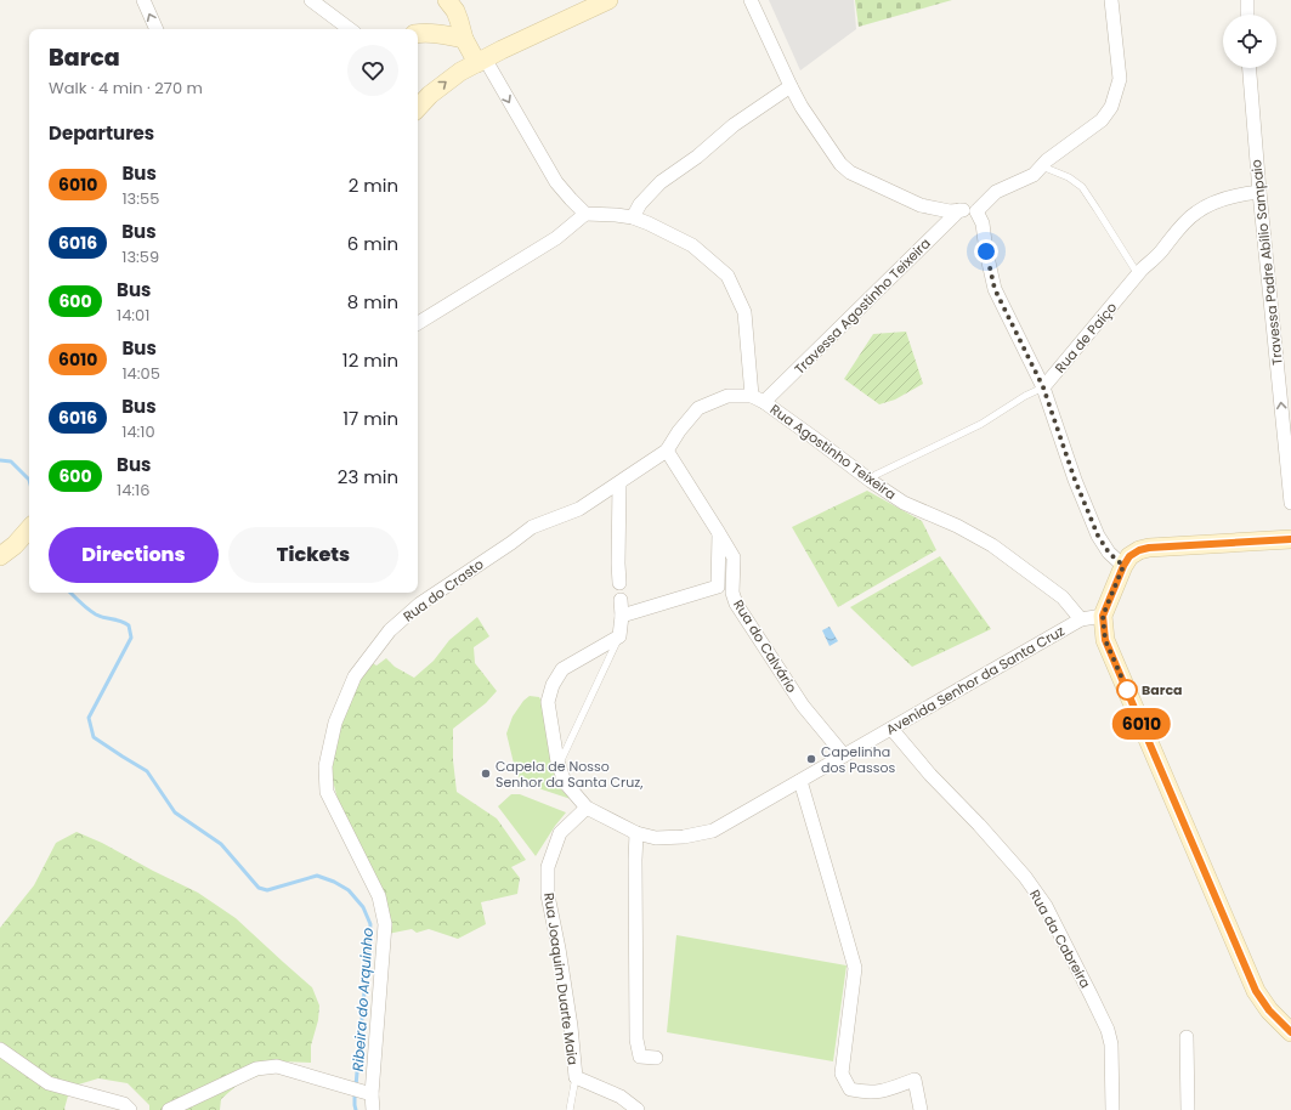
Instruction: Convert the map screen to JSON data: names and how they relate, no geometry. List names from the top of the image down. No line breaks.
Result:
{"streets":{"street":["Travessa Padre Abílio Sampaio","Travessa Agostinho Teixeira","Rua de Paiço","Rua Agostinho Teixeira","Rua do Crasto","Rua do Calvário","Avenida Senhor da Santa Cruz","Rua da Cabreira","Rua Joaquim Duarte Maia"]},"crossings":[["Travessa Padre Abílio Sampaio","Rua de Paiço"],["Travessa Agostinho Teixeira","Rua Agostinho Teixeira"],["Rua de Paiço","Rua Agostinho Teixeira"],["Rua Agostinho Teixeira","Rua do Crasto"],["Rua Agostinho Teixeira","Avenida Senhor da Santa Cruz"],["Rua do Crasto","Rua do Calvário"],["Rua do Calvário","Avenida Senhor da Santa Cruz"],["Avenida Senhor da Santa Cruz","Rua da Cabreira"],["Avenida Senhor da Santa Cruz","Rua Joaquim Duarte Maia"]],"one_way":["Travessa Padre Abílio Sampaio"],"water":["Ribeira do Arquinho"],"places":["Barca","Capelinha dos Passos","Capela de Nosso Senhor da Santa Cruz,"],"lines":["bus line 6010"],"page":{"on_map":"6010","heading":[["Barca","Walk · 4 min · 270 m"],"Departures"],"list":[{"mark":"6010","name":"Bus","note":"13:55","value":"2 min"},{"mark":"6016","name":"Bus","note":"13:59","value":"6 min"},{"mark":"600","name":"Bus","note":"14:01","value":"8 min"},{"mark":"6010","name":"Bus","note":"14:05","value":"12 min"},{"mark":"6016","name":"Bus","note":"14:10","value":"17 min"},{"mark":"600","name":"Bus","note":"14:16","value":"23 min"}],"buttons":["Directions","Tickets"]}}
